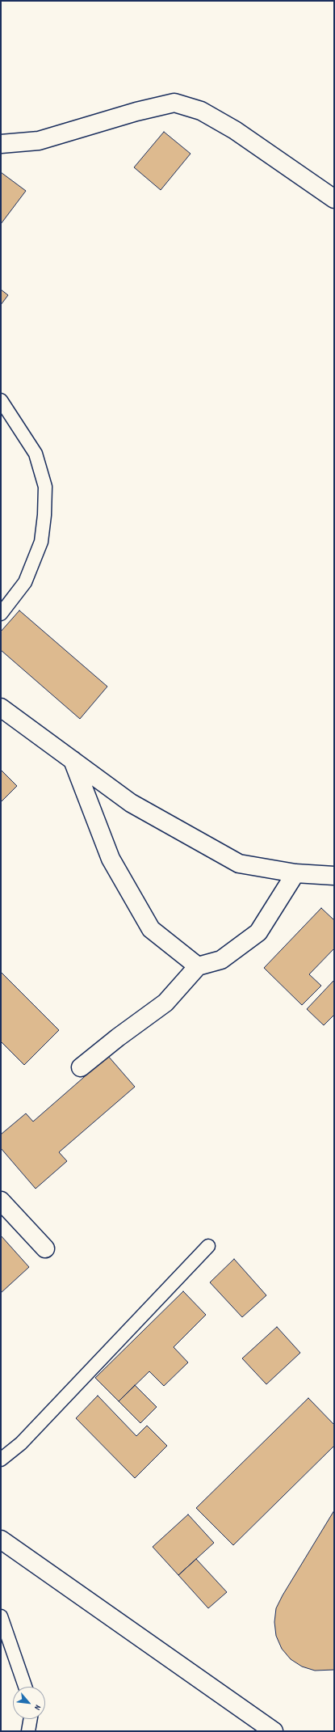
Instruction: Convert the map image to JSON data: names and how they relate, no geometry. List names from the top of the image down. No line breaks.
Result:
{"north":"bottom right"}
